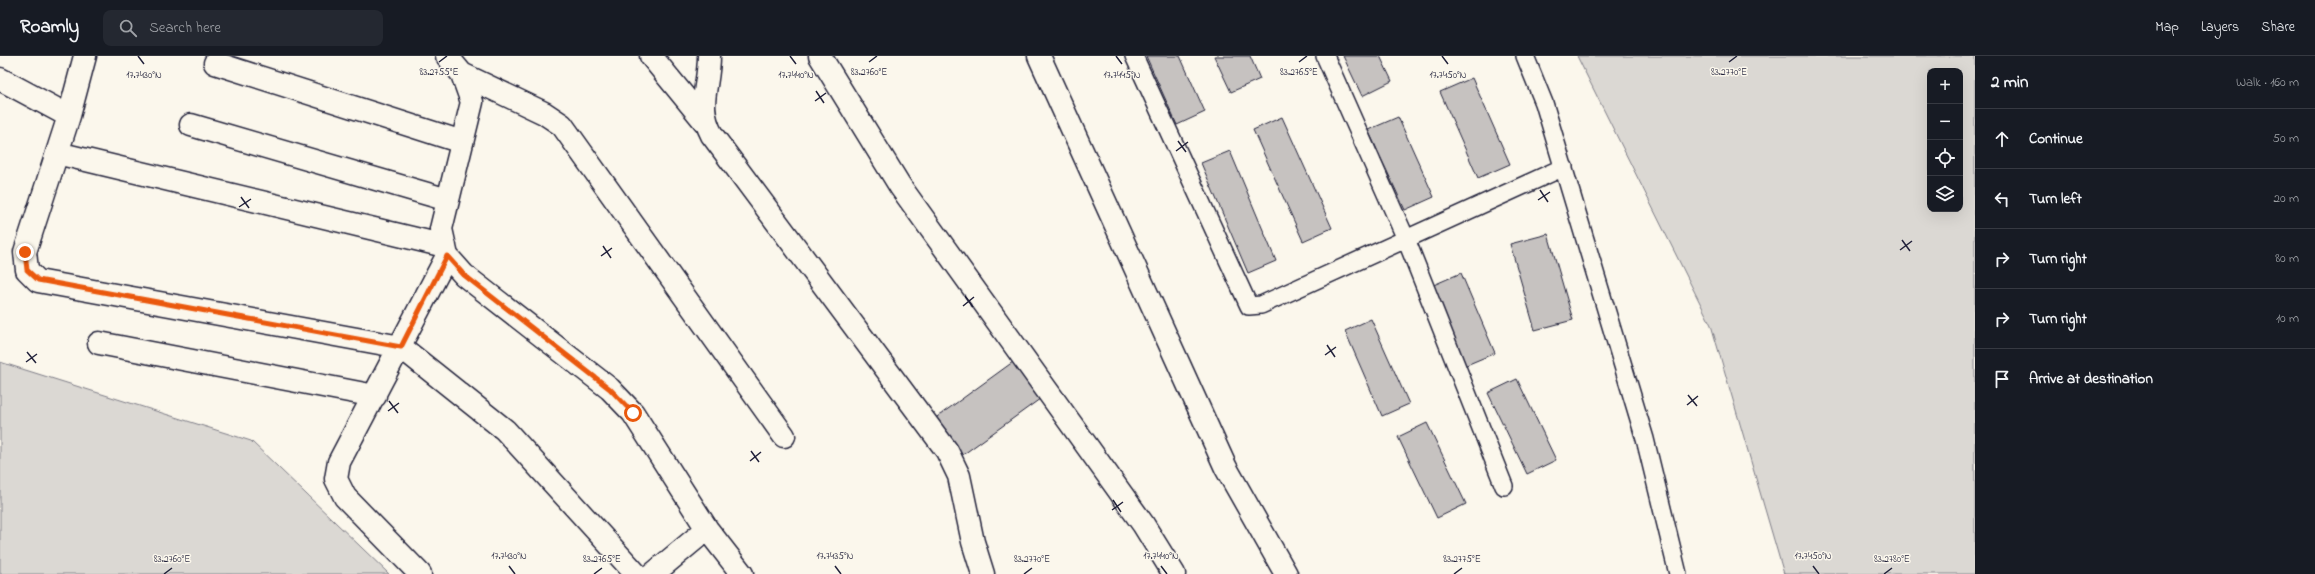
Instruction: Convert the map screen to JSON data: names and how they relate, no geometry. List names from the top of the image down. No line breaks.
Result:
{"page":{"header":"Roamly","search":"Search here","nav":["Map","Layers","Share"],"heading":["2 min","Walk · 160 m"],"map_buttons":["+","−"],"list":[["Continue","50 m"],["Turn left","20 m"],["Turn right","80 m"],["Turn right","10 m"],"Arrive at destination"]},"coordinates":["83.2760°E","83.2755°E","83.2765°E","83.2770°E","17.7430°N","17.7440°N","17.7445°N","17.7450°N","17.7435°N","83.2775°E","83.2780°E"]}
